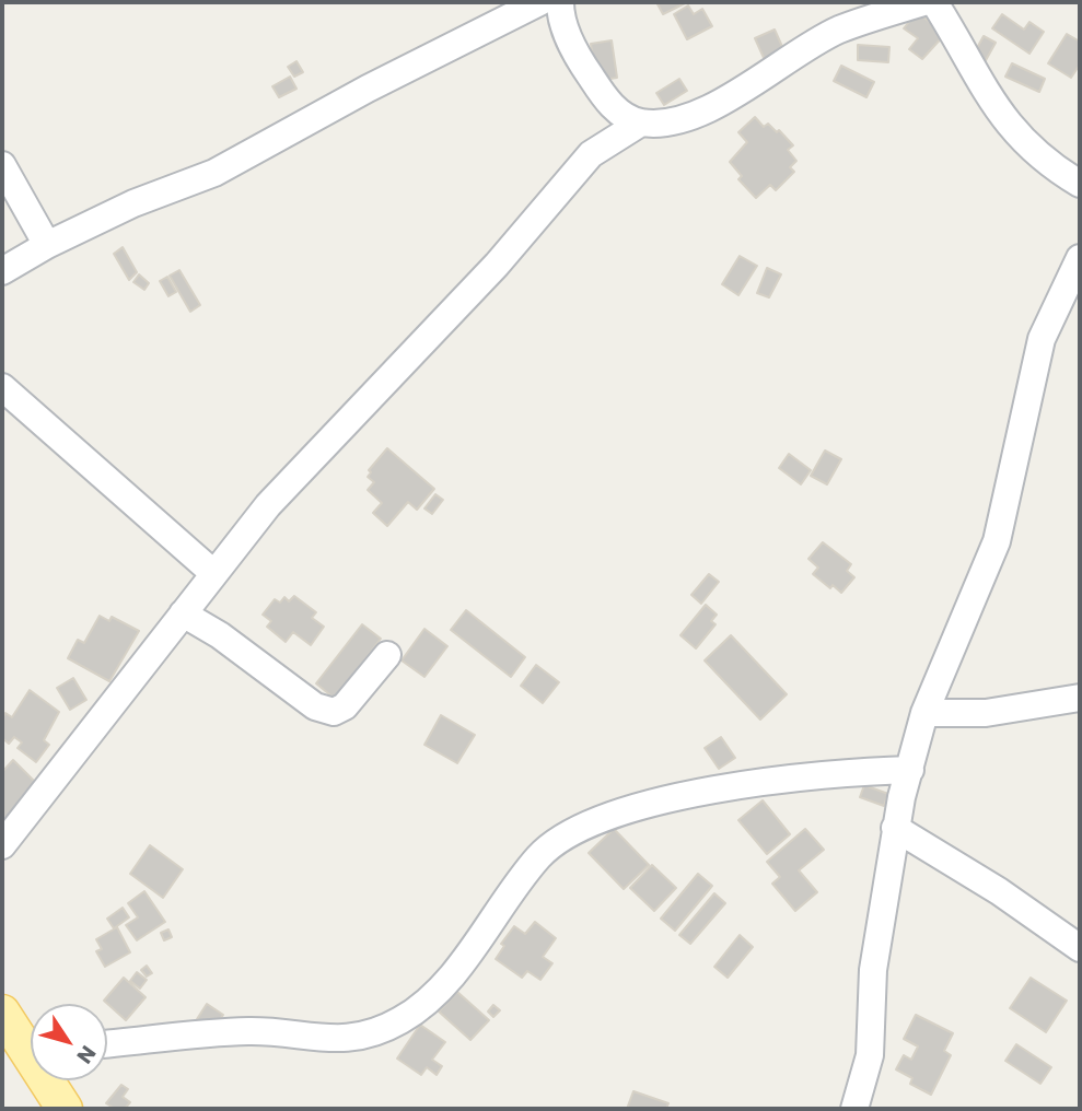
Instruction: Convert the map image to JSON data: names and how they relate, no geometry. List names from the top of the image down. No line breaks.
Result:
{"north":"bottom right"}
